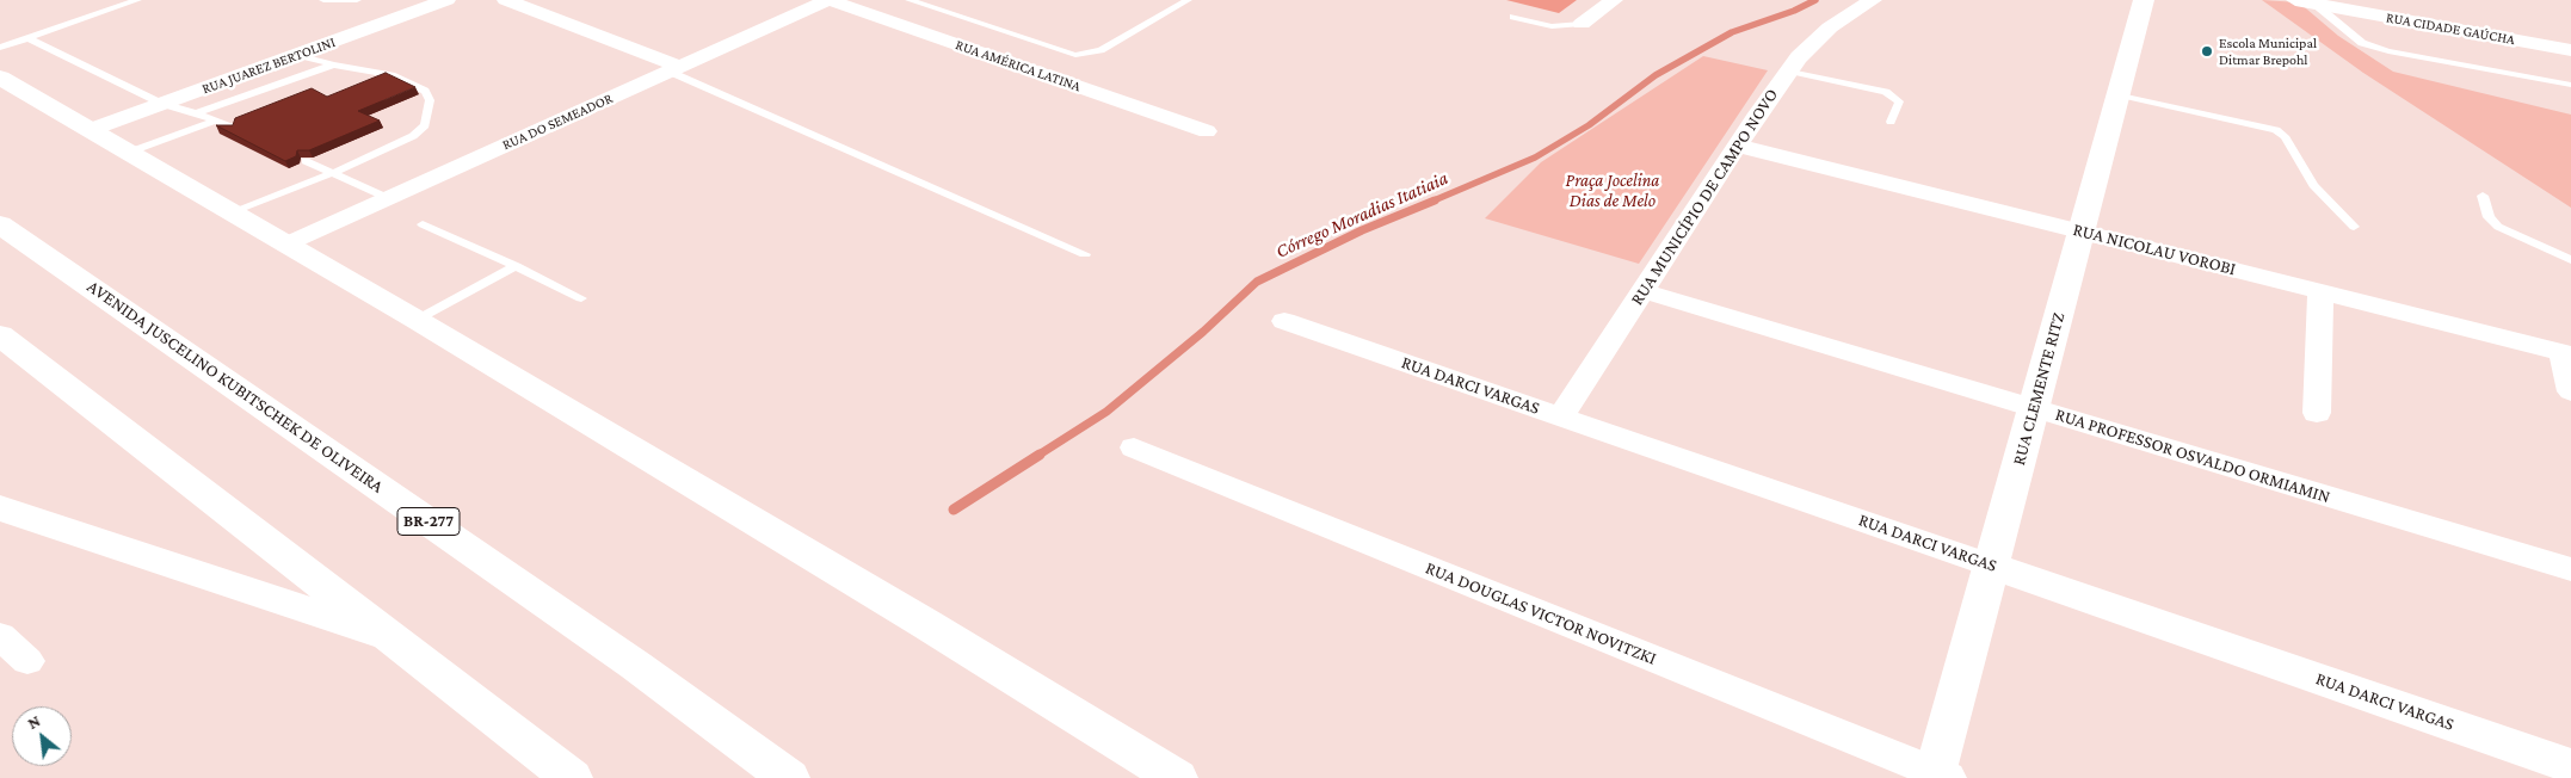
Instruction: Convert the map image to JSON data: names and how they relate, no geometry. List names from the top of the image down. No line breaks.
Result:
{"streets":{"main road":["RUA DARCI VARGAS","AVENIDA JUSCELINO KUBITSCHEK DE OLIVEIRA","RUA CLEMENTE RITZ","BR-277"],"street":["RUA CIDADE GAÚCHA","RUA JUAREZ BERTOLINI","RUA AMÉRICA LATINA","RUA DO SEMEADOR","RUA MUNICÍPIO DE CAMPO NOVO","RUA NICOLAU VOROBI","RUA PROFESSOR OSVALDO ORMIAMIN","RUA DOUGLAS VICTOR NOVITZKI"]},"crossings":[["RUA AMÉRICA LATINA","RUA DO SEMEADOR"],["RUA MUNICÍPIO DE CAMPO NOVO","RUA NICOLAU VOROBI"],["RUA MUNICÍPIO DE CAMPO NOVO","RUA DARCI VARGAS"],["RUA MUNICÍPIO DE CAMPO NOVO","RUA PROFESSOR OSVALDO ORMIAMIN"],["RUA NICOLAU VOROBI","RUA CLEMENTE RITZ"],["RUA DARCI VARGAS","RUA CLEMENTE RITZ"],["RUA CLEMENTE RITZ","RUA PROFESSOR OSVALDO ORMIAMIN"],["RUA CLEMENTE RITZ","RUA DOUGLAS VICTOR NOVITZKI"]],"water":["Córrego Moradias Itatiaia"],"parks":["Praça Jocelina Dias de Melo"],"places":["Escola Municipal Ditmar Brepohl"],"north":"top left"}
